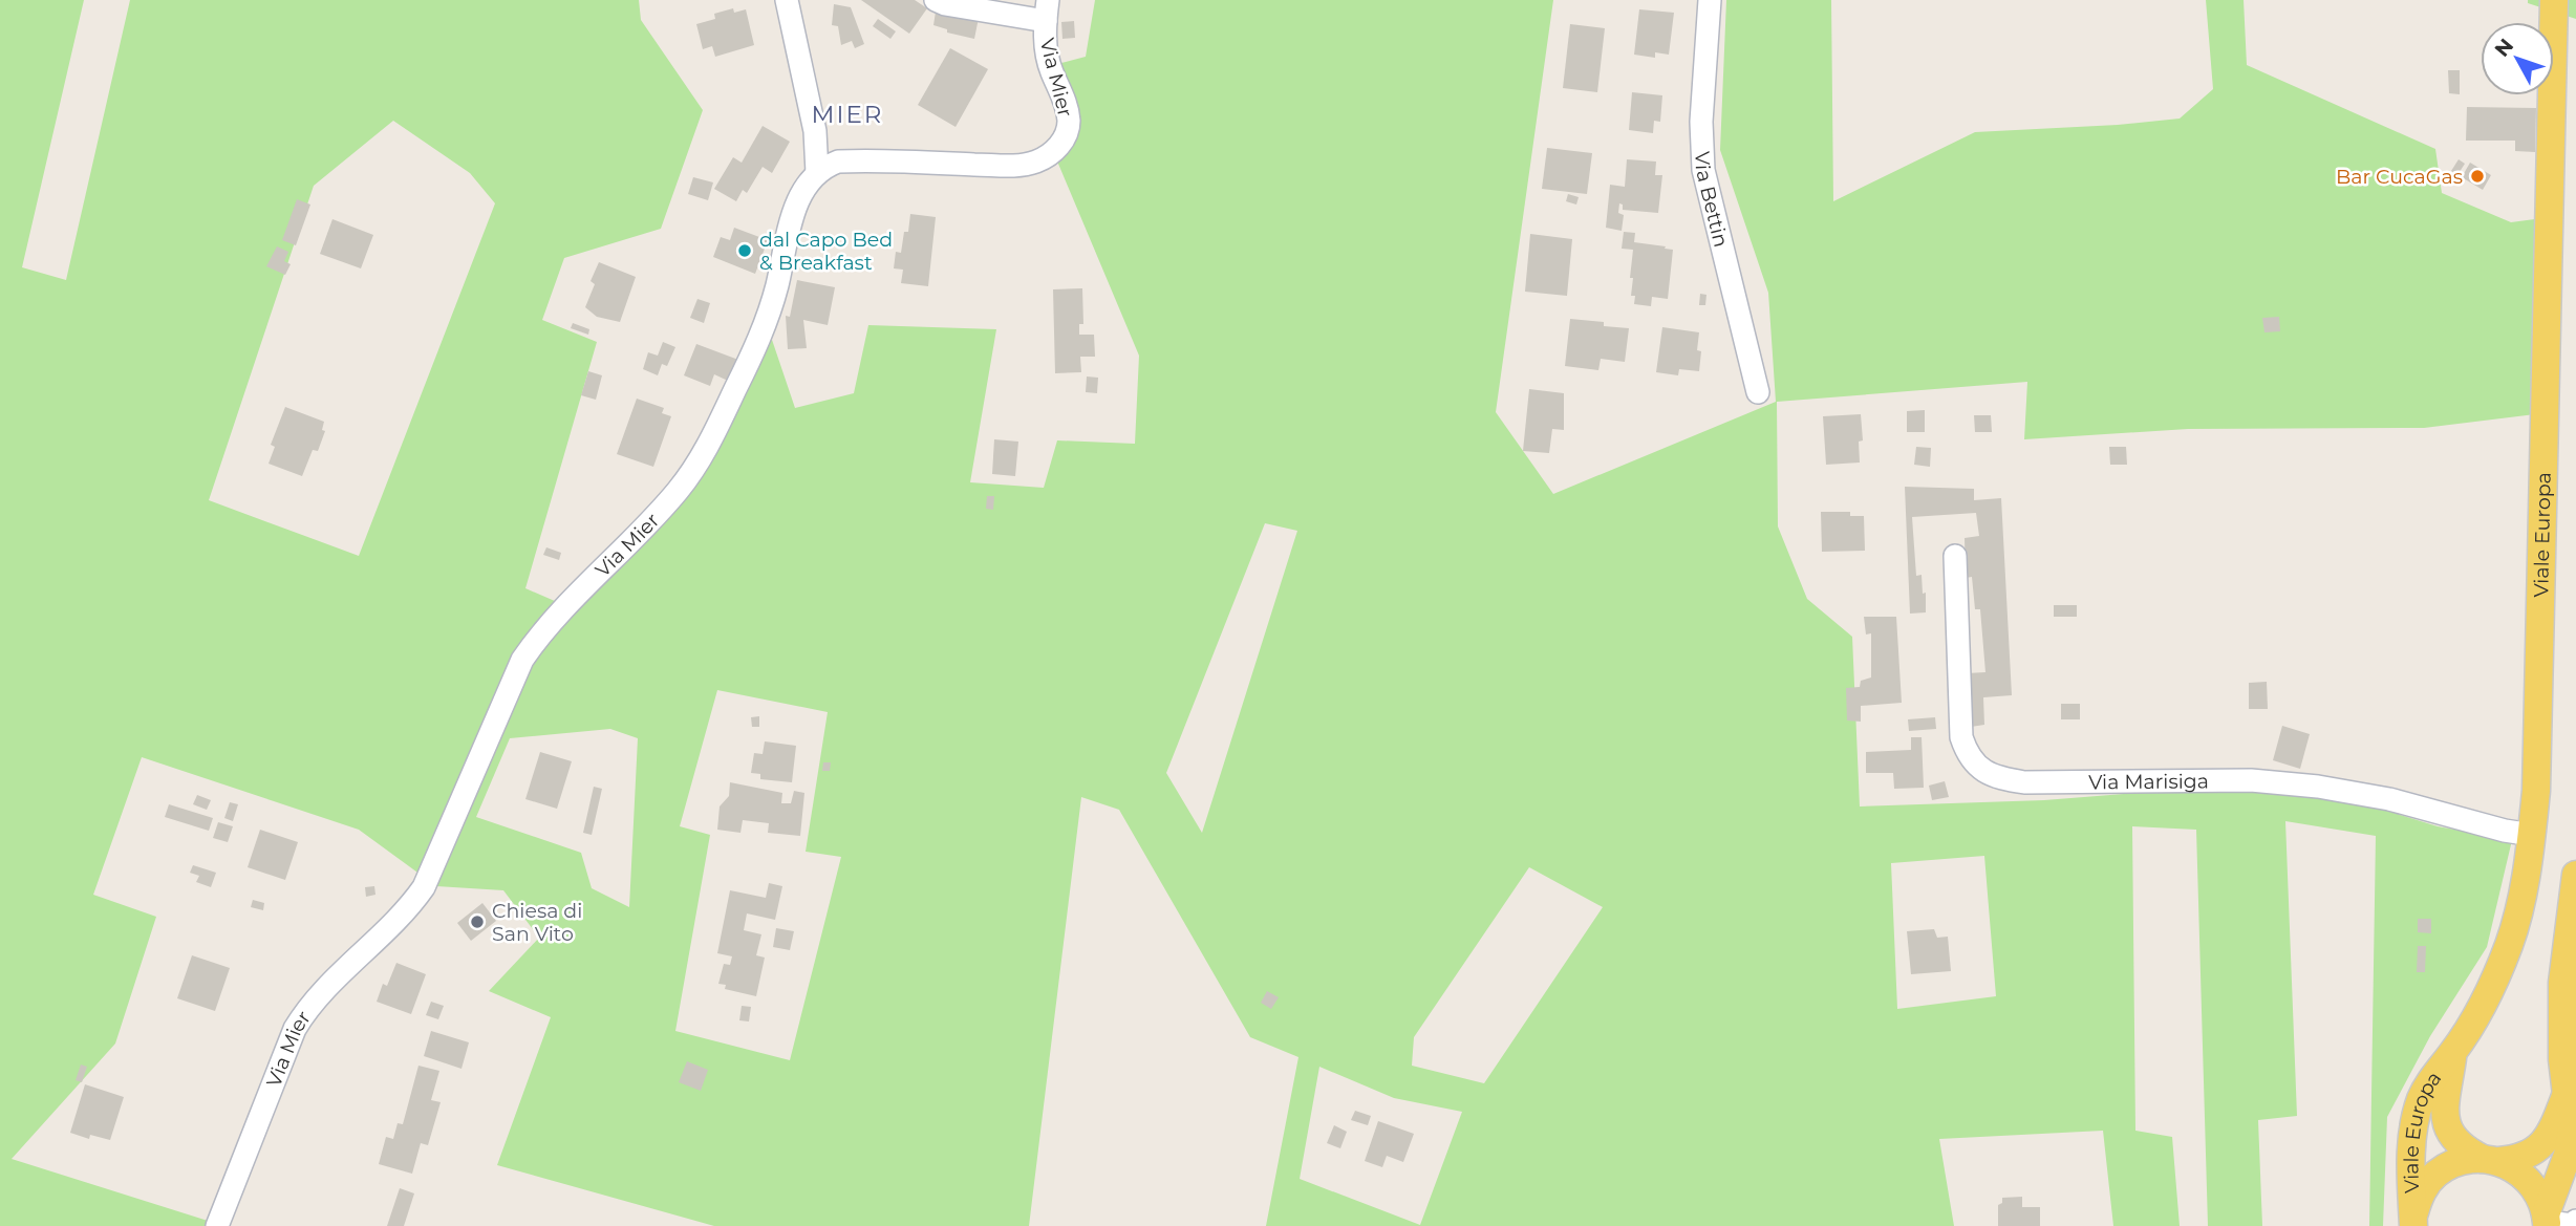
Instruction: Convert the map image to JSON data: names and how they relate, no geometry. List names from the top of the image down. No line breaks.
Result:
{"streets":{"main road":["Viale Europa"],"street":["Via Mier","Via Bettin","Via Marisiga"]},"crossings":[["Viale Europa","Via Marisiga"]],"districts":["MIER"],"places":["Bar CucaGas","dal Capo Bed & Breakfast","Chiesa di San Vito"],"north":"top left"}
